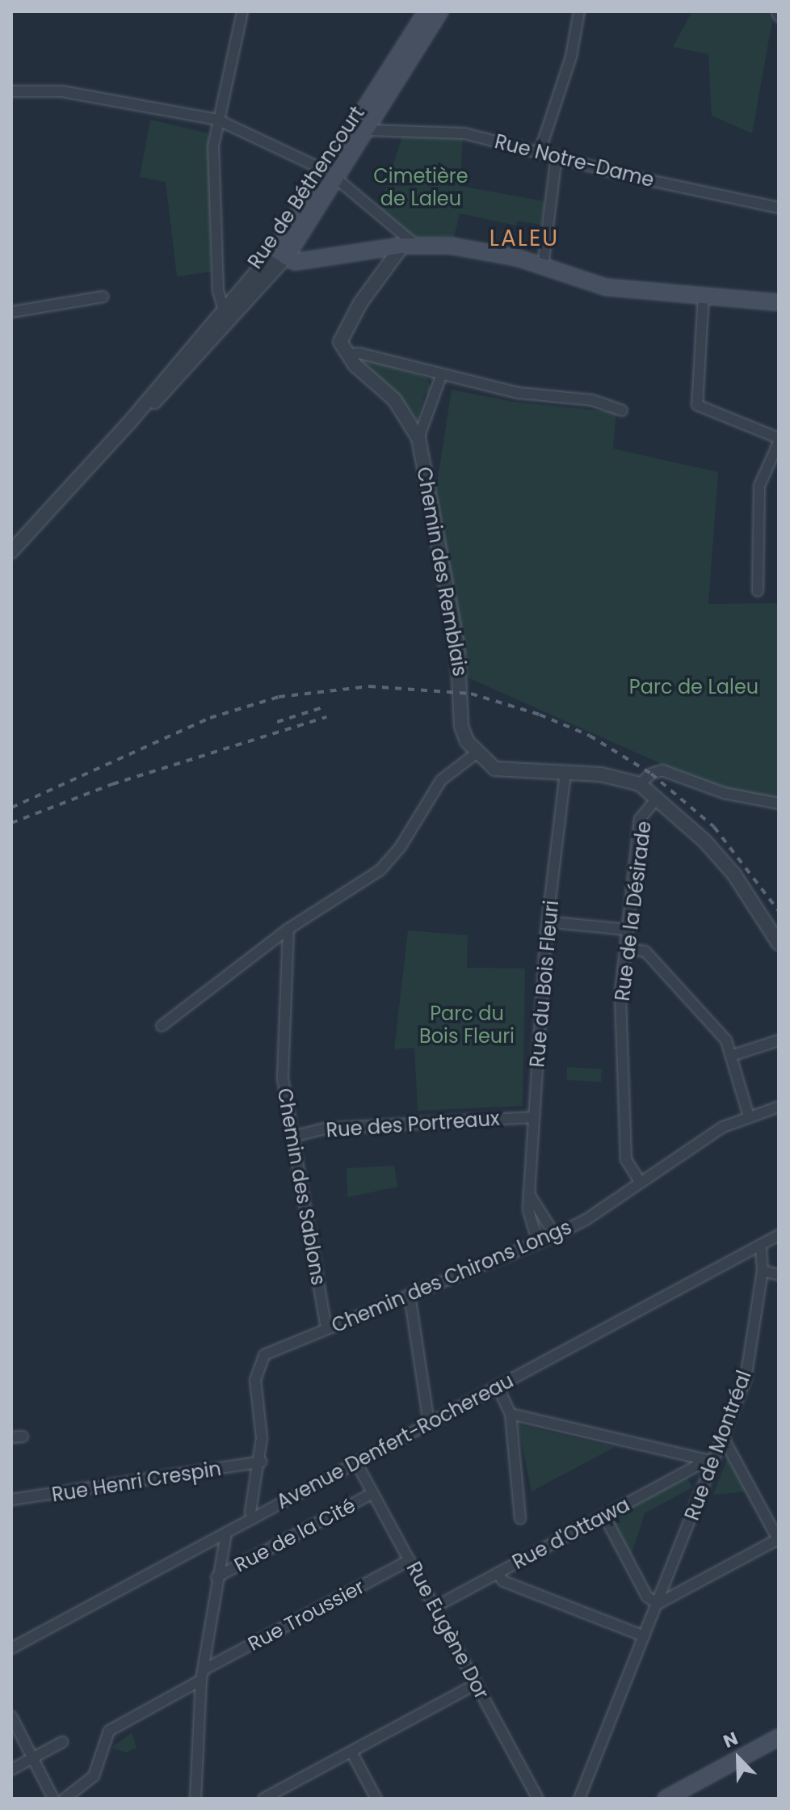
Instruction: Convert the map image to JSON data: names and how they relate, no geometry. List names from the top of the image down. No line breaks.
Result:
{"streets":{"main road":["Rue de Béthencourt"],"street":["Rue Notre-Dame","Chemin des Remblais","Rue de la Désirade","Rue du Bois Fleuri","Rue des Portreaux","Chemin des Sablons","Chemin des Chirons Longs","Avenue Denfert-Rochereau","Rue de Montréal","Rue Henri Crespin","Rue d'Ottawa","Rue de la Cité","Rue Troussier","Rue Eugène Dor"]},"crossings":[["Rue Notre-Dame","Rue de Béthencourt"],["Rue de la Désirade","Chemin des Chirons Longs"],["Rue du Bois Fleuri","Rue des Portreaux"],["Rue du Bois Fleuri","Chemin des Chirons Longs"],["Rue des Portreaux","Chemin des Sablons"],["Chemin des Sablons","Chemin des Chirons Longs"],["Chemin des Chirons Longs","Avenue Denfert-Rochereau"],["Chemin des Chirons Longs","Rue Henri Crespin"],["Avenue Denfert-Rochereau","Rue de Montréal"],["Avenue Denfert-Rochereau","Rue Eugène Dor"],["Rue de Montréal","Rue d'Ottawa"],["Rue d'Ottawa","Rue Eugène Dor"],["Rue de la Cité","Rue Eugène Dor"],["Rue Troussier","Rue Eugène Dor"]],"districts":["LALEU"],"parks":["Cimetière de Laleu","Parc de Laleu","Parc du Bois Fleuri"],"north":"top left"}
